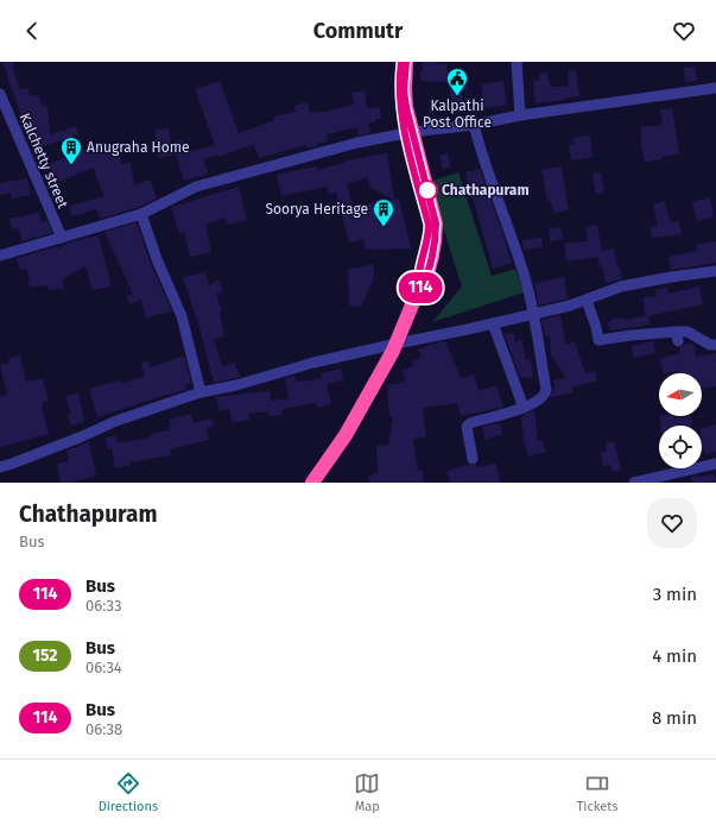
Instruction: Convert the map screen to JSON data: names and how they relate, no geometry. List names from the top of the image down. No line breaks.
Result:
{"streets":{"street":["Kalchetty street"]},"places":{"public building":["Kalpathi Post Office"],"building":["Anugraha Home","Soorya Heritage"],"other":["Chathapuram"]},"lines":["bus line 114"],"north":"left","page":{"header":"Commutr","on_map":"114","heading":["Chathapuram","Bus"],"list":[{"mark":"114","name":"Bus","note":"06:33","value":"3 min"},{"mark":"152","name":"Bus","note":"06:34","value":"4 min"},{"mark":"114","name":"Bus","note":"06:38","value":"8 min"}],"tabs":["Directions","Map","Tickets"]}}
